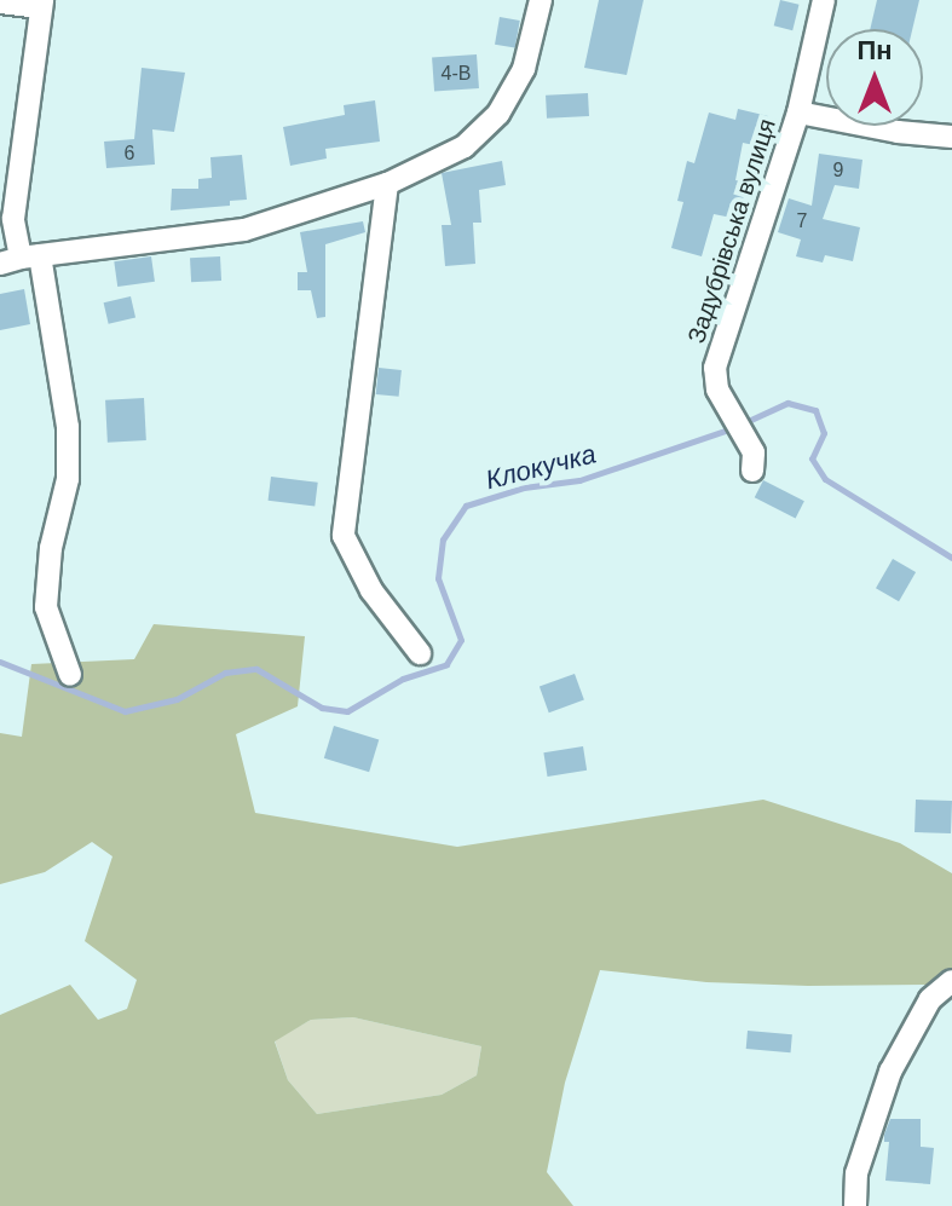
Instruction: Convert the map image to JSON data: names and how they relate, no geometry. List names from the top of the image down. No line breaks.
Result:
{"streets":{"street":["Задубрівська вулиця"]},"water":["Клокучка"],"house_numbers":["4-В","6","9","7"],"north":"top"}
